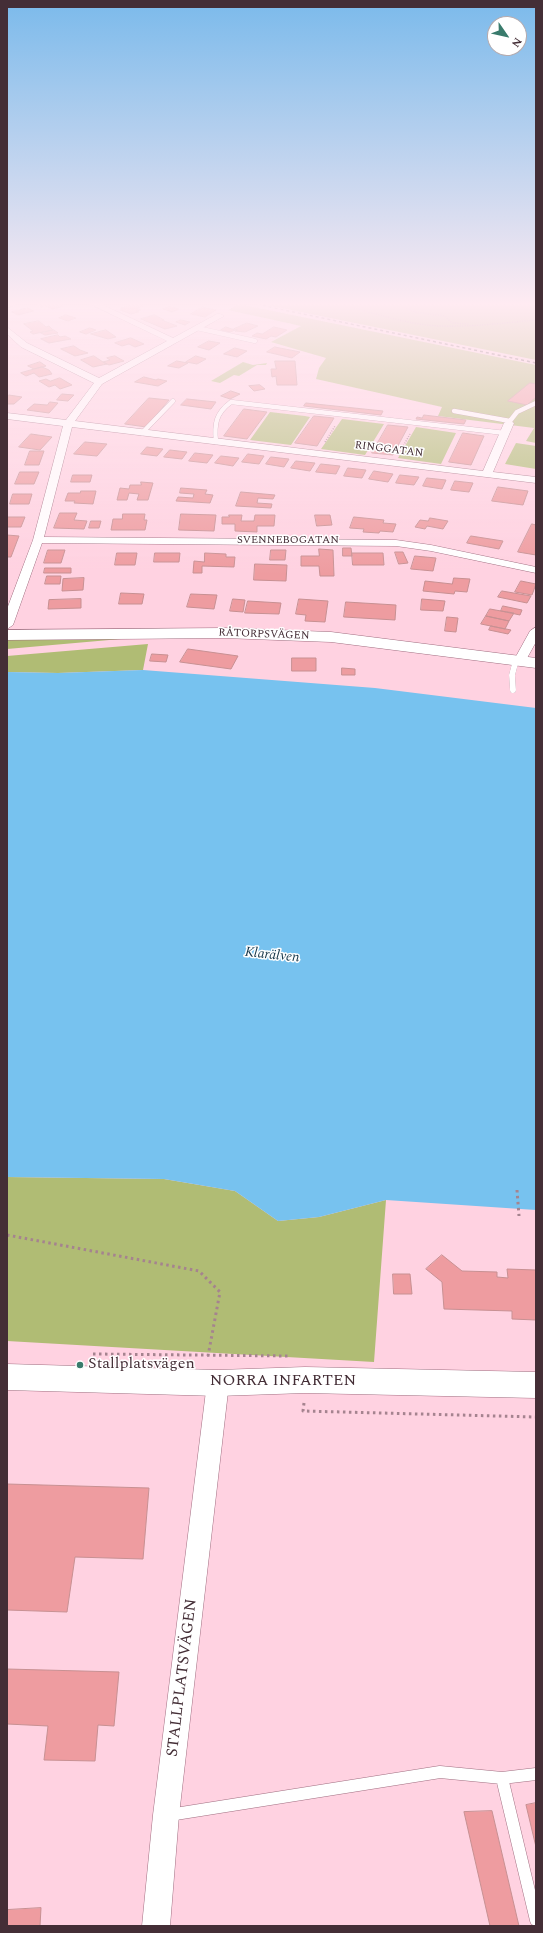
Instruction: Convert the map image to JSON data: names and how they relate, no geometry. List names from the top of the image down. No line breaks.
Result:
{"streets":{"street":["RINGGATAN","SVENNEBOGATAN","RÅTORPSVÄGEN","NORRA INFARTEN","STALLPLATSVÄGEN"]},"crossings":[["NORRA INFARTEN","STALLPLATSVÄGEN"]],"water":["Klarälven"],"places":["Stallplatsvägen"],"north":"bottom right"}
